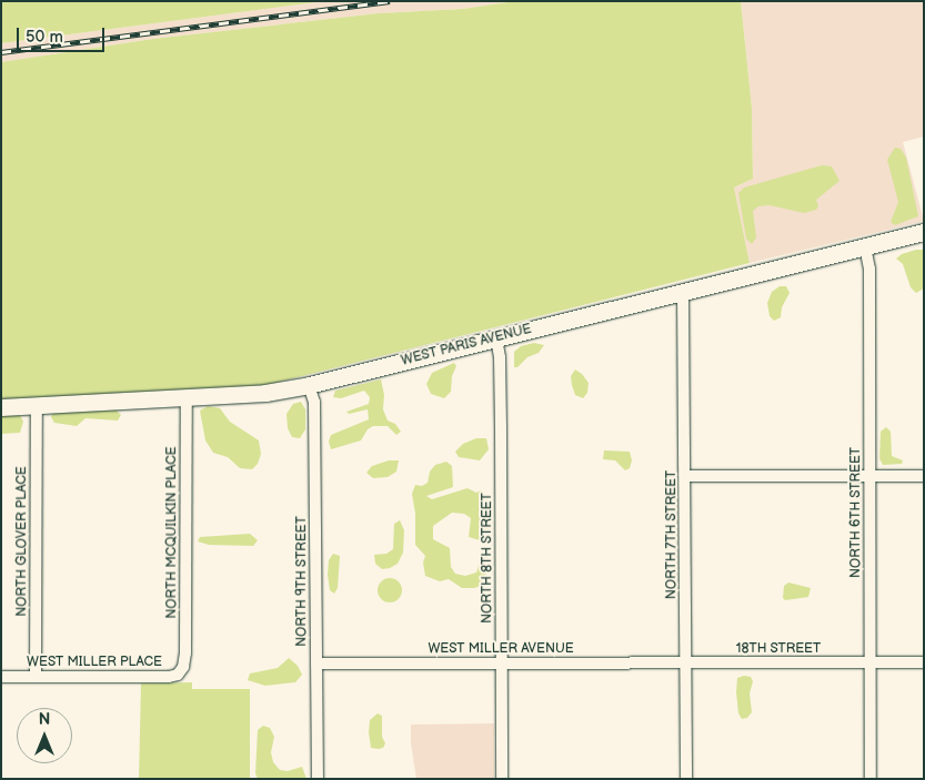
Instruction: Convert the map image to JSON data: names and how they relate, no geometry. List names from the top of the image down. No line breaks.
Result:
{"streets":{"main road":["WEST PARIS AVENUE"],"street":["NORTH 6TH STREET","NORTH MCQUILKIN PLACE","NORTH 7TH STREET","NORTH GLOVER PLACE","NORTH 8TH STREET","NORTH 9TH STREET","WEST MILLER AVENUE","18TH STREET","WEST MILLER PLACE"]},"crossings":[["WEST PARIS AVENUE","NORTH 6TH STREET"],["WEST PARIS AVENUE","NORTH MCQUILKIN PLACE"],["WEST PARIS AVENUE","NORTH 7TH STREET"],["WEST PARIS AVENUE","NORTH GLOVER PLACE"],["WEST PARIS AVENUE","NORTH 8TH STREET"],["WEST PARIS AVENUE","NORTH 9TH STREET"],["NORTH 6TH STREET","18TH STREET"],["NORTH MCQUILKIN PLACE","WEST MILLER PLACE"],["NORTH 7TH STREET","WEST MILLER AVENUE"],["NORTH 7TH STREET","18TH STREET"],["NORTH GLOVER PLACE","WEST MILLER PLACE"],["NORTH 8TH STREET","WEST MILLER AVENUE"],["NORTH 9TH STREET","WEST MILLER AVENUE"],["WEST MILLER AVENUE","18TH STREET"]],"scale_bar":"50 m","north":"top"}
